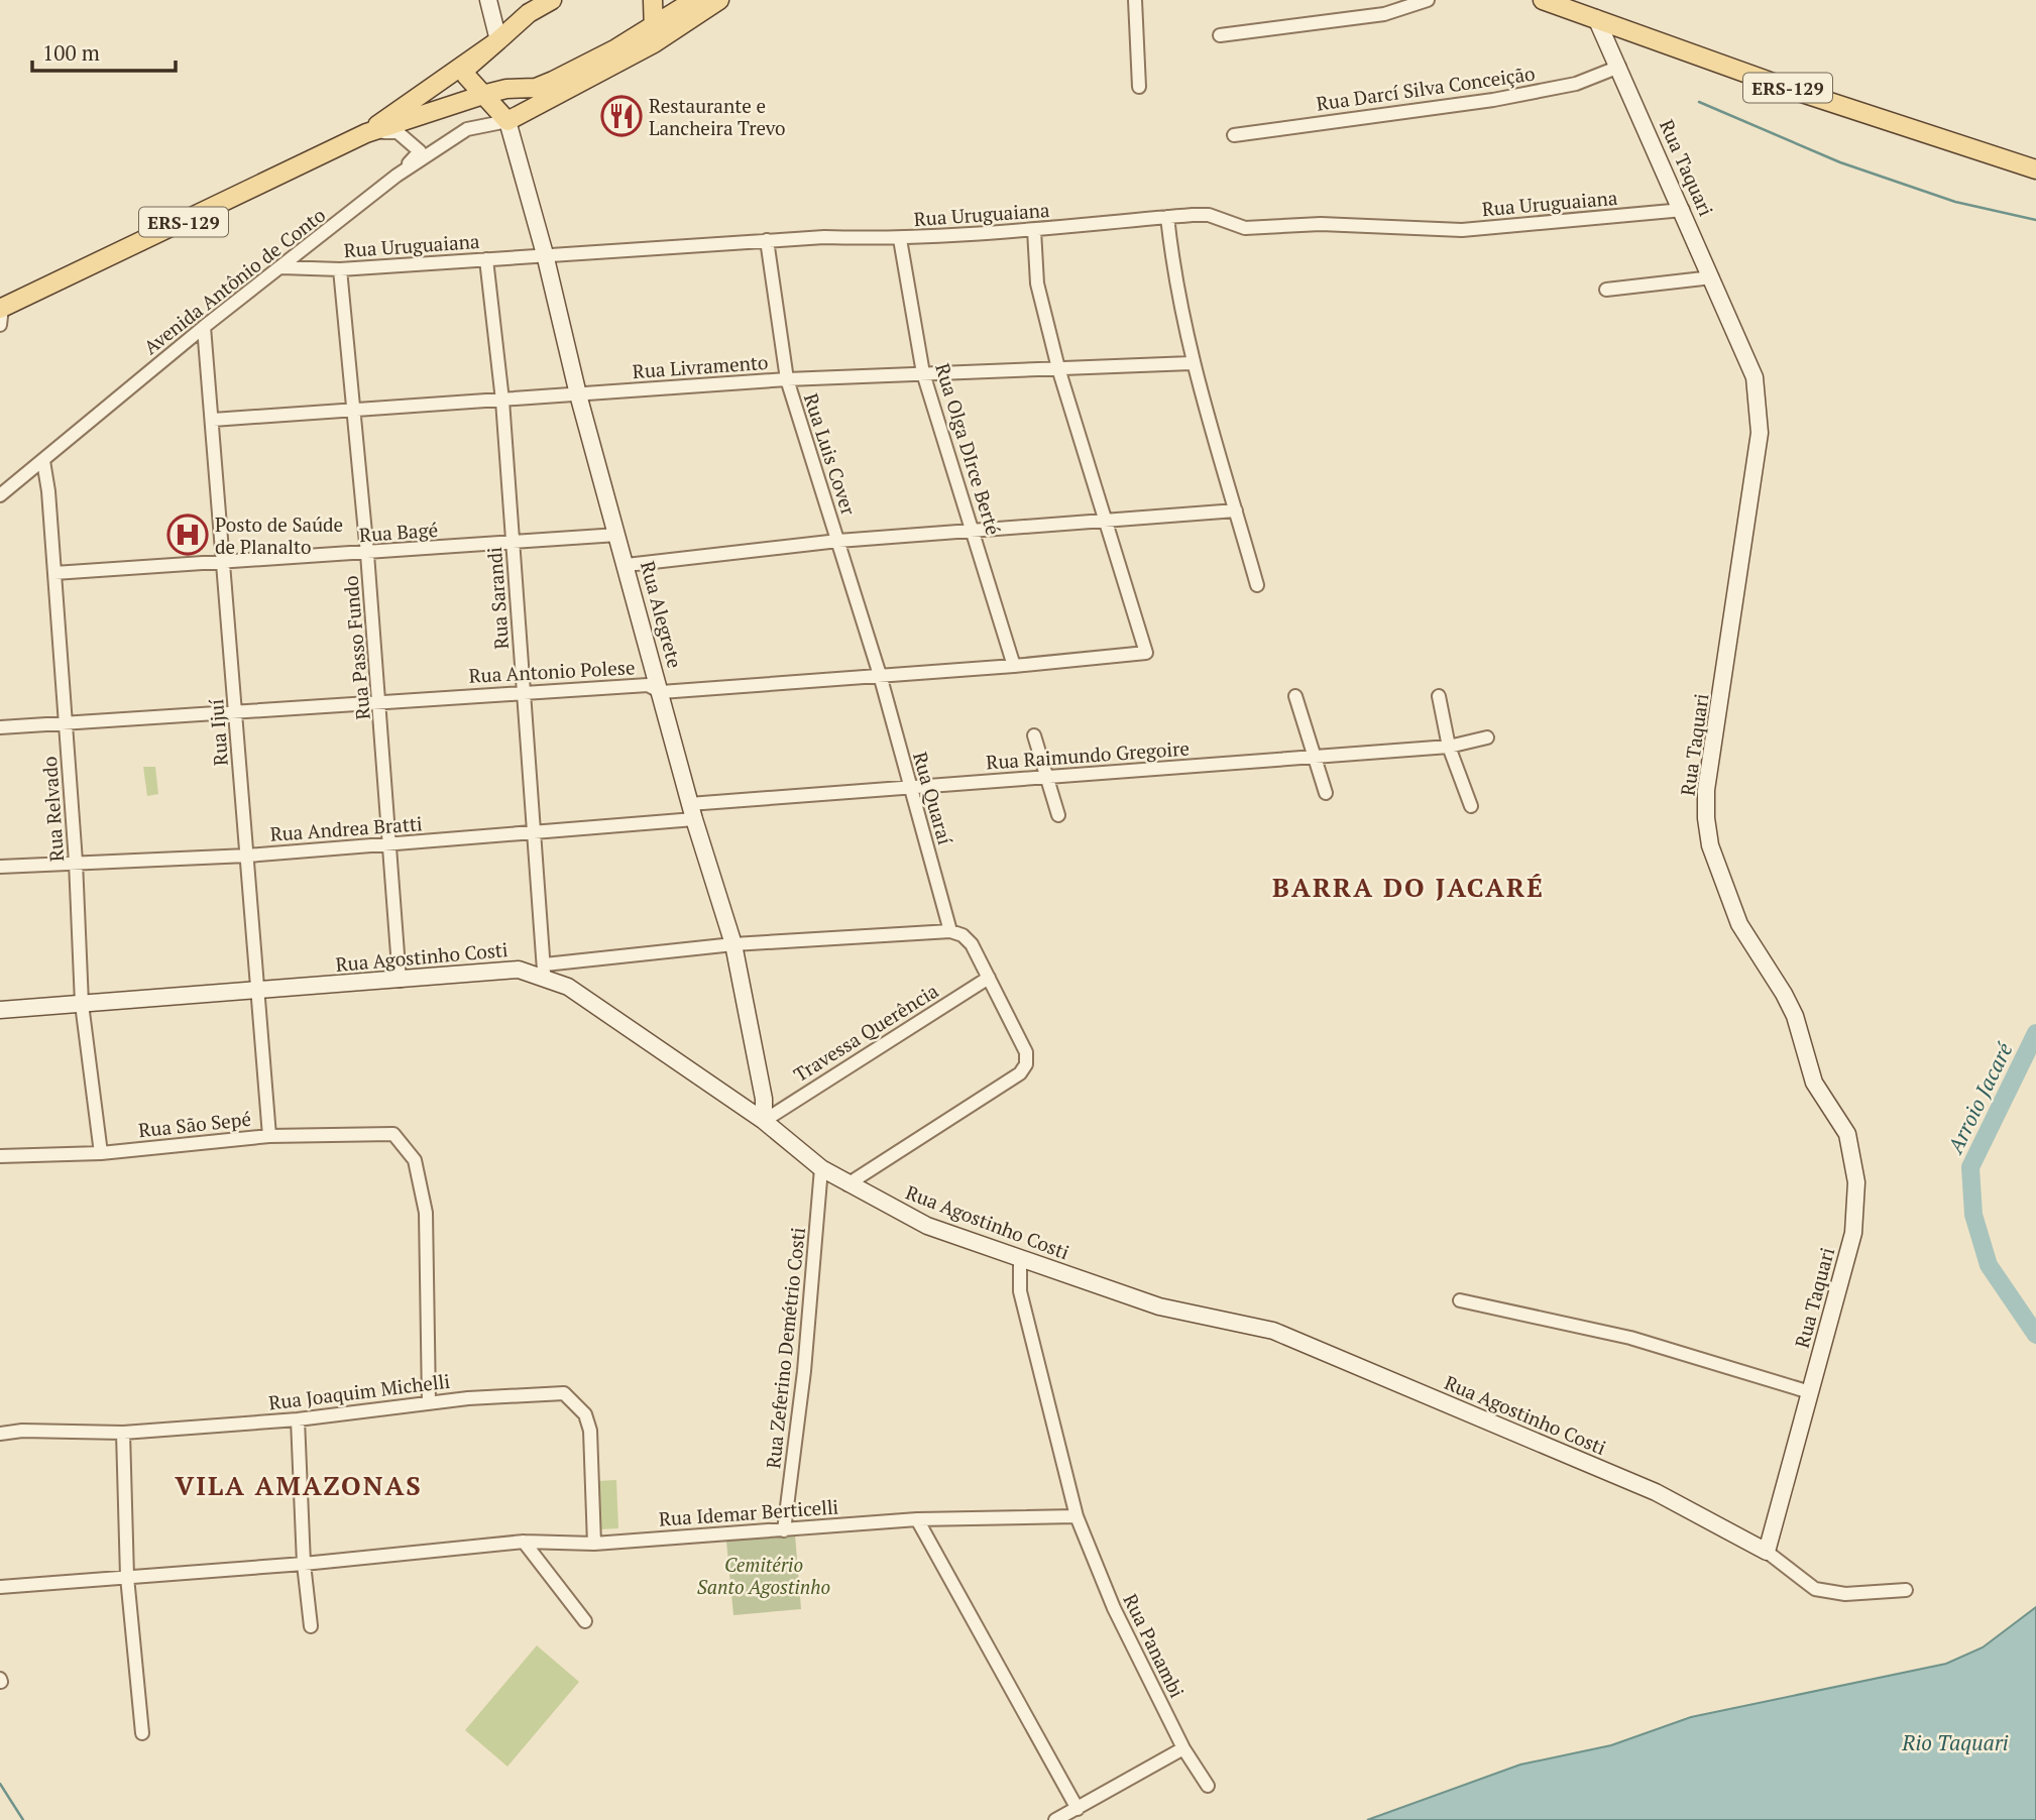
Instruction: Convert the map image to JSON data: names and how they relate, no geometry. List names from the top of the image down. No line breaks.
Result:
{"streets":{"main road":["ERS-129"],"street":["Rua Darcí Silva Conceição","Rua Taquari","Rua Uruguaiana","Avenida Antônio de Conto","Rua Livramento","Rua Olga DIrce Berté","Rua Luis Cover","Rua Bagé","Rua Sarandi","Rua Alegrete","Rua Passo Fundo","Rua Antonio Polese","Rua Ijuí","Rua Raimundo Gregoire","Rua Quaraí","Rua Relvado","Rua Andrea Bratti","Rua Agostinho Costi","Travessa Querência","Rua São Sepé","Rua Zeferino Demétrio Costi","Rua Joaquim Michelli","Rua Idemar Berticelli","Rua Panambi"]},"crossings":[["Rua Darcí Silva Conceição","Rua Taquari"],["ERS-129","Rua Taquari"],["Rua Taquari","Rua Uruguaiana"],["Rua Taquari","Rua Agostinho Costi"],["Rua Uruguaiana","Avenida Antônio de Conto"],["Rua Uruguaiana","Rua Olga DIrce Berté"],["Rua Uruguaiana","Rua Luis Cover"],["Rua Uruguaiana","Rua Sarandi"],["Rua Uruguaiana","Rua Alegrete"],["Rua Uruguaiana","Rua Passo Fundo"],["Avenida Antônio de Conto","Rua Alegrete"],["Avenida Antônio de Conto","Rua Ijuí"],["Avenida Antônio de Conto","Rua Relvado"],["Rua Livramento","Rua Olga DIrce Berté"],["Rua Livramento","Rua Luis Cover"],["Rua Livramento","Rua Sarandi"],["Rua Livramento","Rua Alegrete"],["Rua Livramento","Rua Passo Fundo"],["Rua Livramento","Rua Ijuí"],["Rua Olga DIrce Berté","Rua Antonio Polese"],["Rua Luis Cover","Rua Antonio Polese"],["Rua Luis Cover","Rua Quaraí"],["Rua Bagé","Rua Sarandi"],["Rua Bagé","Rua Alegrete"],["Rua Bagé","Rua Passo Fundo"],["Rua Bagé","Rua Ijuí"],["Rua Bagé","Rua Relvado"],["Rua Sarandi","Rua Antonio Polese"],["Rua Sarandi","Rua Andrea Bratti"],["Rua Sarandi","Rua Agostinho Costi"],["Rua Alegrete","Rua Antonio Polese"],["Rua Alegrete","Rua Raimundo Gregoire"],["Rua Alegrete","Rua Andrea Bratti"],["Rua Alegrete","Rua Agostinho Costi"],["Rua Alegrete","Travessa Querência"],["Rua Passo Fundo","Rua Antonio Polese"],["Rua Passo Fundo","Rua Andrea Bratti"],["Rua Passo Fundo","Rua Agostinho Costi"],["Rua Antonio Polese","Rua Ijuí"],["Rua Antonio Polese","Rua Quaraí"],["Rua Antonio Polese","Rua Relvado"],["Rua Ijuí","Rua Andrea Bratti"],["Rua Ijuí","Rua Agostinho Costi"],["Rua Ijuí","Rua São Sepé"],["Rua Raimundo Gregoire","Rua Quaraí"],["Rua Raimundo Gregoire","Rua Andrea Bratti"],["Rua Relvado","Rua Andrea Bratti"],["Rua Relvado","Rua Agostinho Costi"],["Rua Relvado","Rua São Sepé"],["Rua Agostinho Costi","Travessa Querência"],["Rua Agostinho Costi","Rua Zeferino Demétrio Costi"],["Rua Agostinho Costi","Rua Panambi"],["Rua São Sepé","Rua Joaquim Michelli"],["Rua Zeferino Demétrio Costi","Rua Idemar Berticelli"],["Rua Joaquim Michelli","Rua Idemar Berticelli"],["Rua Idemar Berticelli","Rua Panambi"]],"districts":["BARRA DO JACARÉ","VILA AMAZONAS"],"water":["Arroio Jacaré","Rio Taquari"],"parks":["Cemitério Santo Agostinho"],"places":{"restaurant":["Restaurante e Lancheira Trevo"],"hospital":["Posto de Saúde de Planalto"]},"scale_bar":"100 m"}
